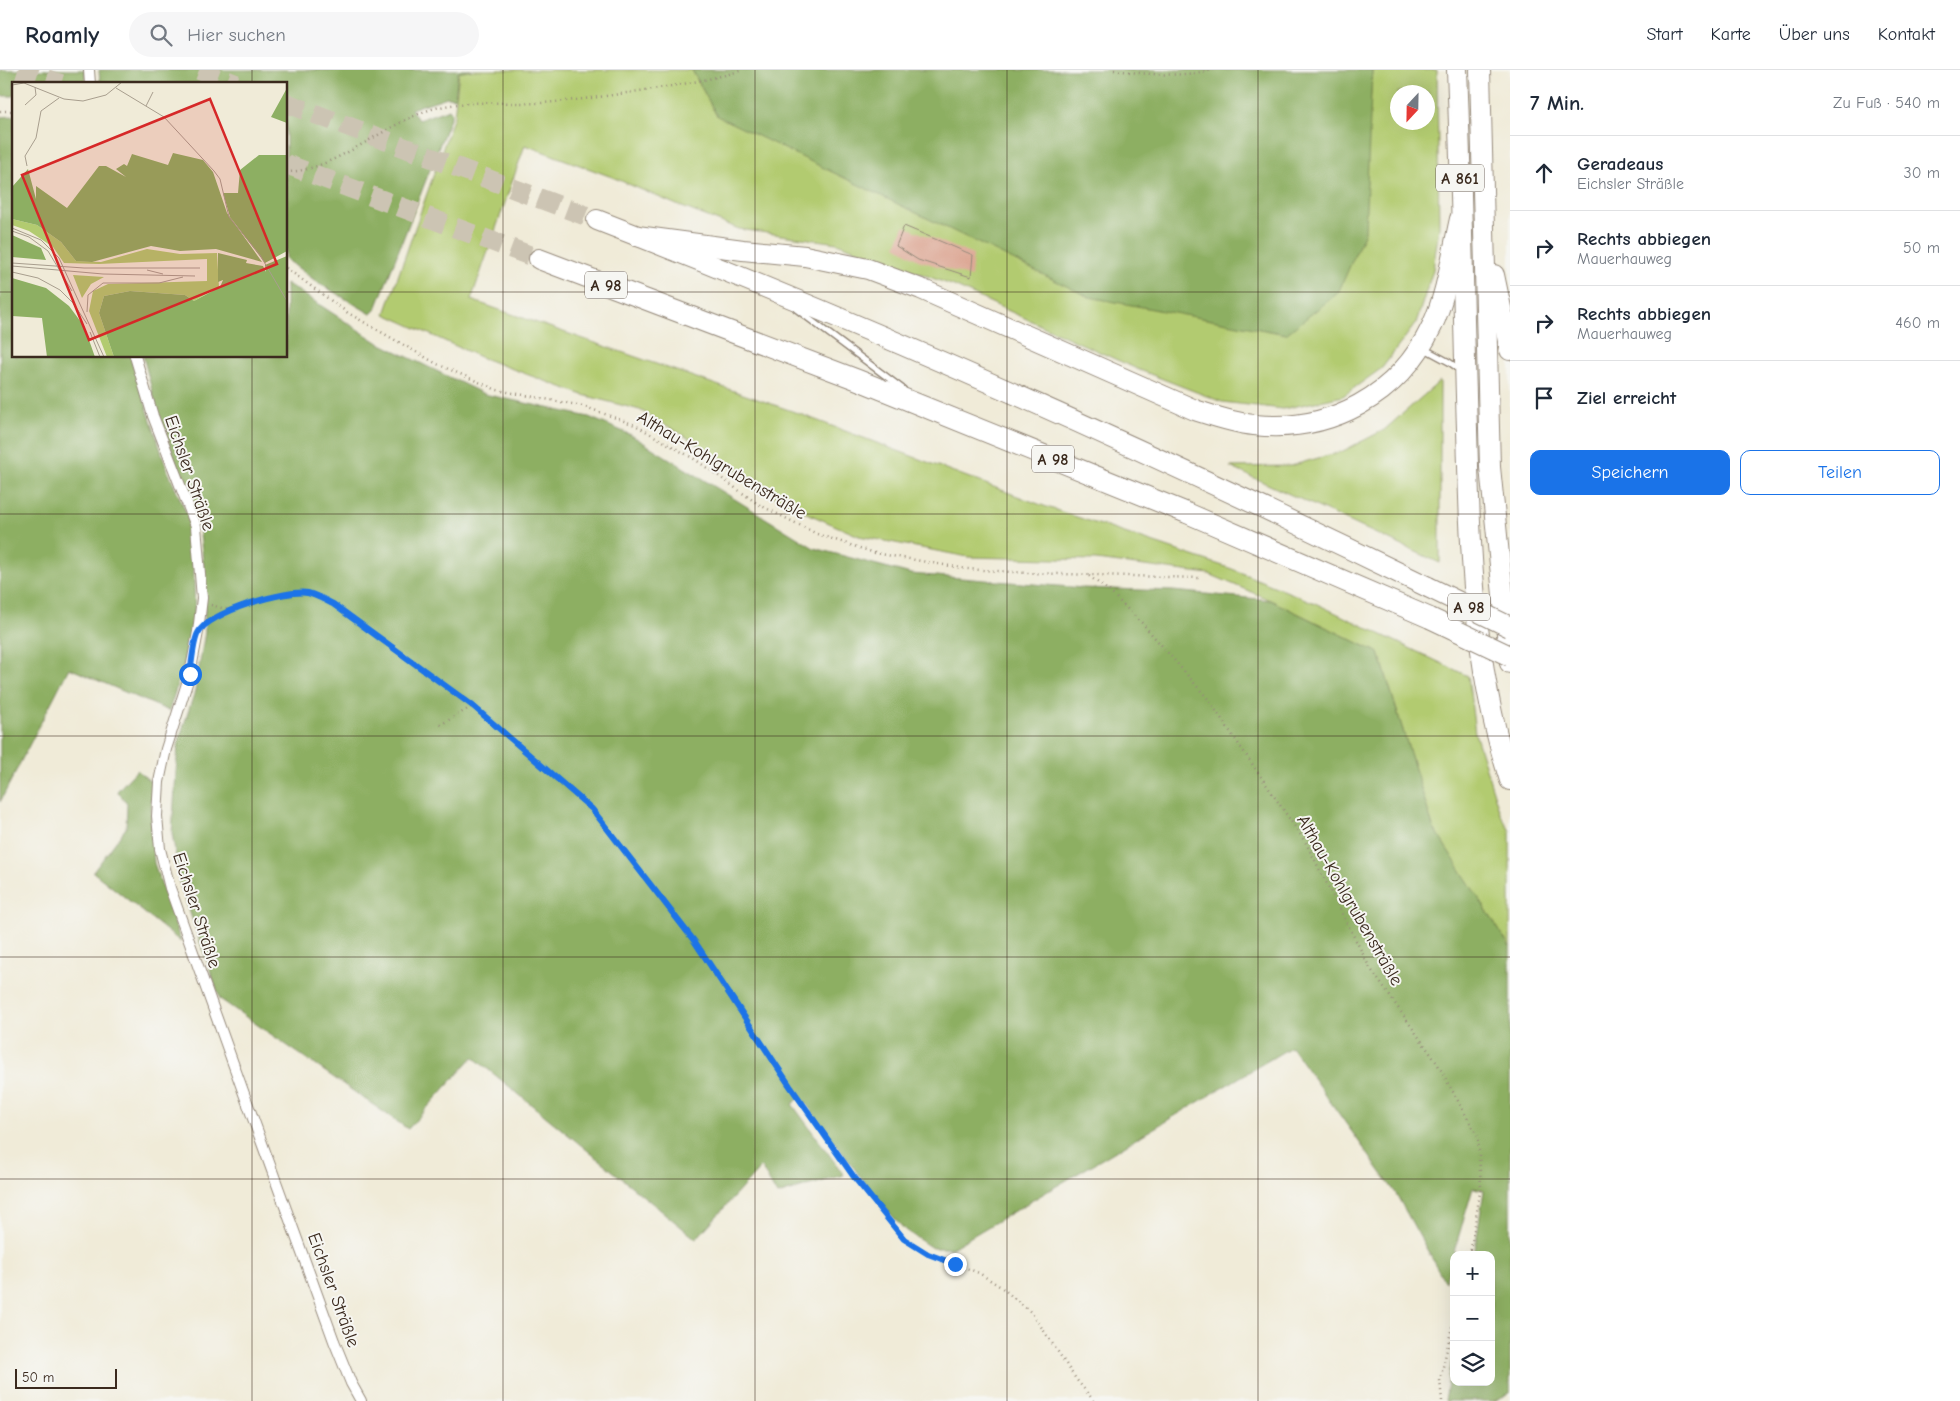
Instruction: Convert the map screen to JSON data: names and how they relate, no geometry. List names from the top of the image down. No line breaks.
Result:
{"streets":{"highway":["A 861","A 98"],"street":["Eichsler Sträßle"],"path":["Althau-Kohlgrubensträßle"]},"scale_bar":"50 m","north":"bottom","page":{"header":"Roamly","search":"Hier suchen","nav":["Start","Karte","Über uns","Kontakt"],"heading":["7 Min.","Zu Fuß · 540 m"],"list":[["Geradeaus","Eichsler Sträßle","30 m"],["Rechts abbiegen","Mauerhauweg","50 m"],["Rechts abbiegen","Mauerhauweg","460 m"],"Ziel erreicht"],"buttons":["Speichern","Teilen"],"map_buttons":["+","−"],"scale":"50 m"}}
